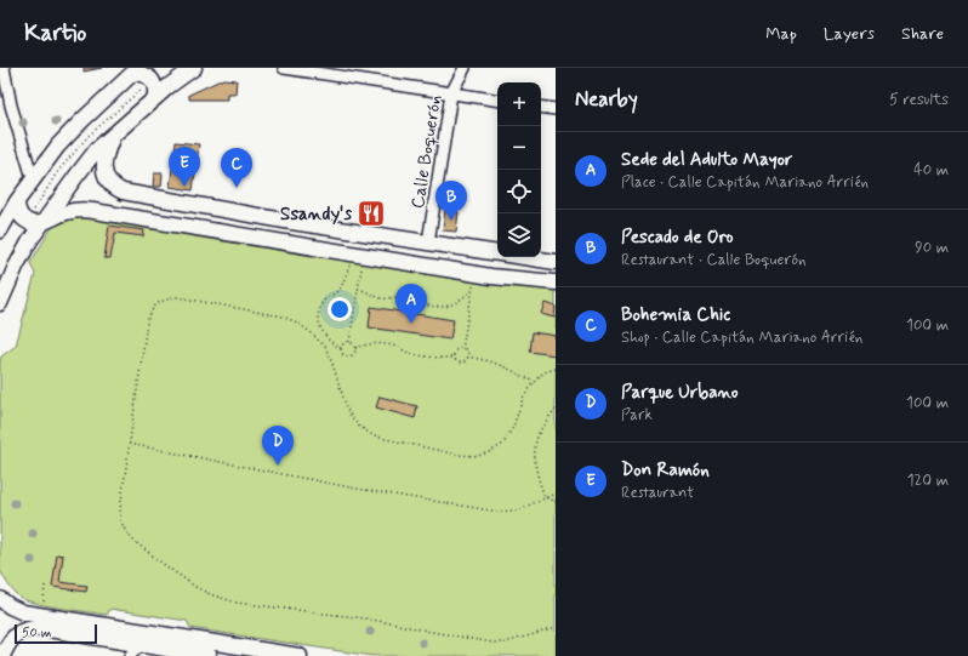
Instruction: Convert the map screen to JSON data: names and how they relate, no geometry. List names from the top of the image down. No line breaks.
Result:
{"streets":{"street":["Calle Boquerón"]},"places":{"restaurant":["Ssandy's"]},"scale_bar":"50 m","page":{"header":"Kartio","nav":["Map","Layers","Share"],"heading":["Nearby","5 results"],"map_buttons":["+","−"],"list":[{"mark":"A","name":"Sede del Adulto Mayor","note":"Place · Calle Capitán Mariano Arrién","value":"40 m"},{"mark":"B","name":"Pescado de Oro","note":"Restaurant · Calle Boquerón","value":"90 m"},{"mark":"C","name":"Bohemia Chic","note":"Shop · Calle Capitán Mariano Arrién","value":"100 m"},{"mark":"D","name":"Parque Urbano","note":"Park","value":"100 m"},{"mark":"E","name":"Don Ramón","note":"Restaurant","value":"120 m"}],"pins":["E","C","B","A","D"],"scale":"50 m"}}
